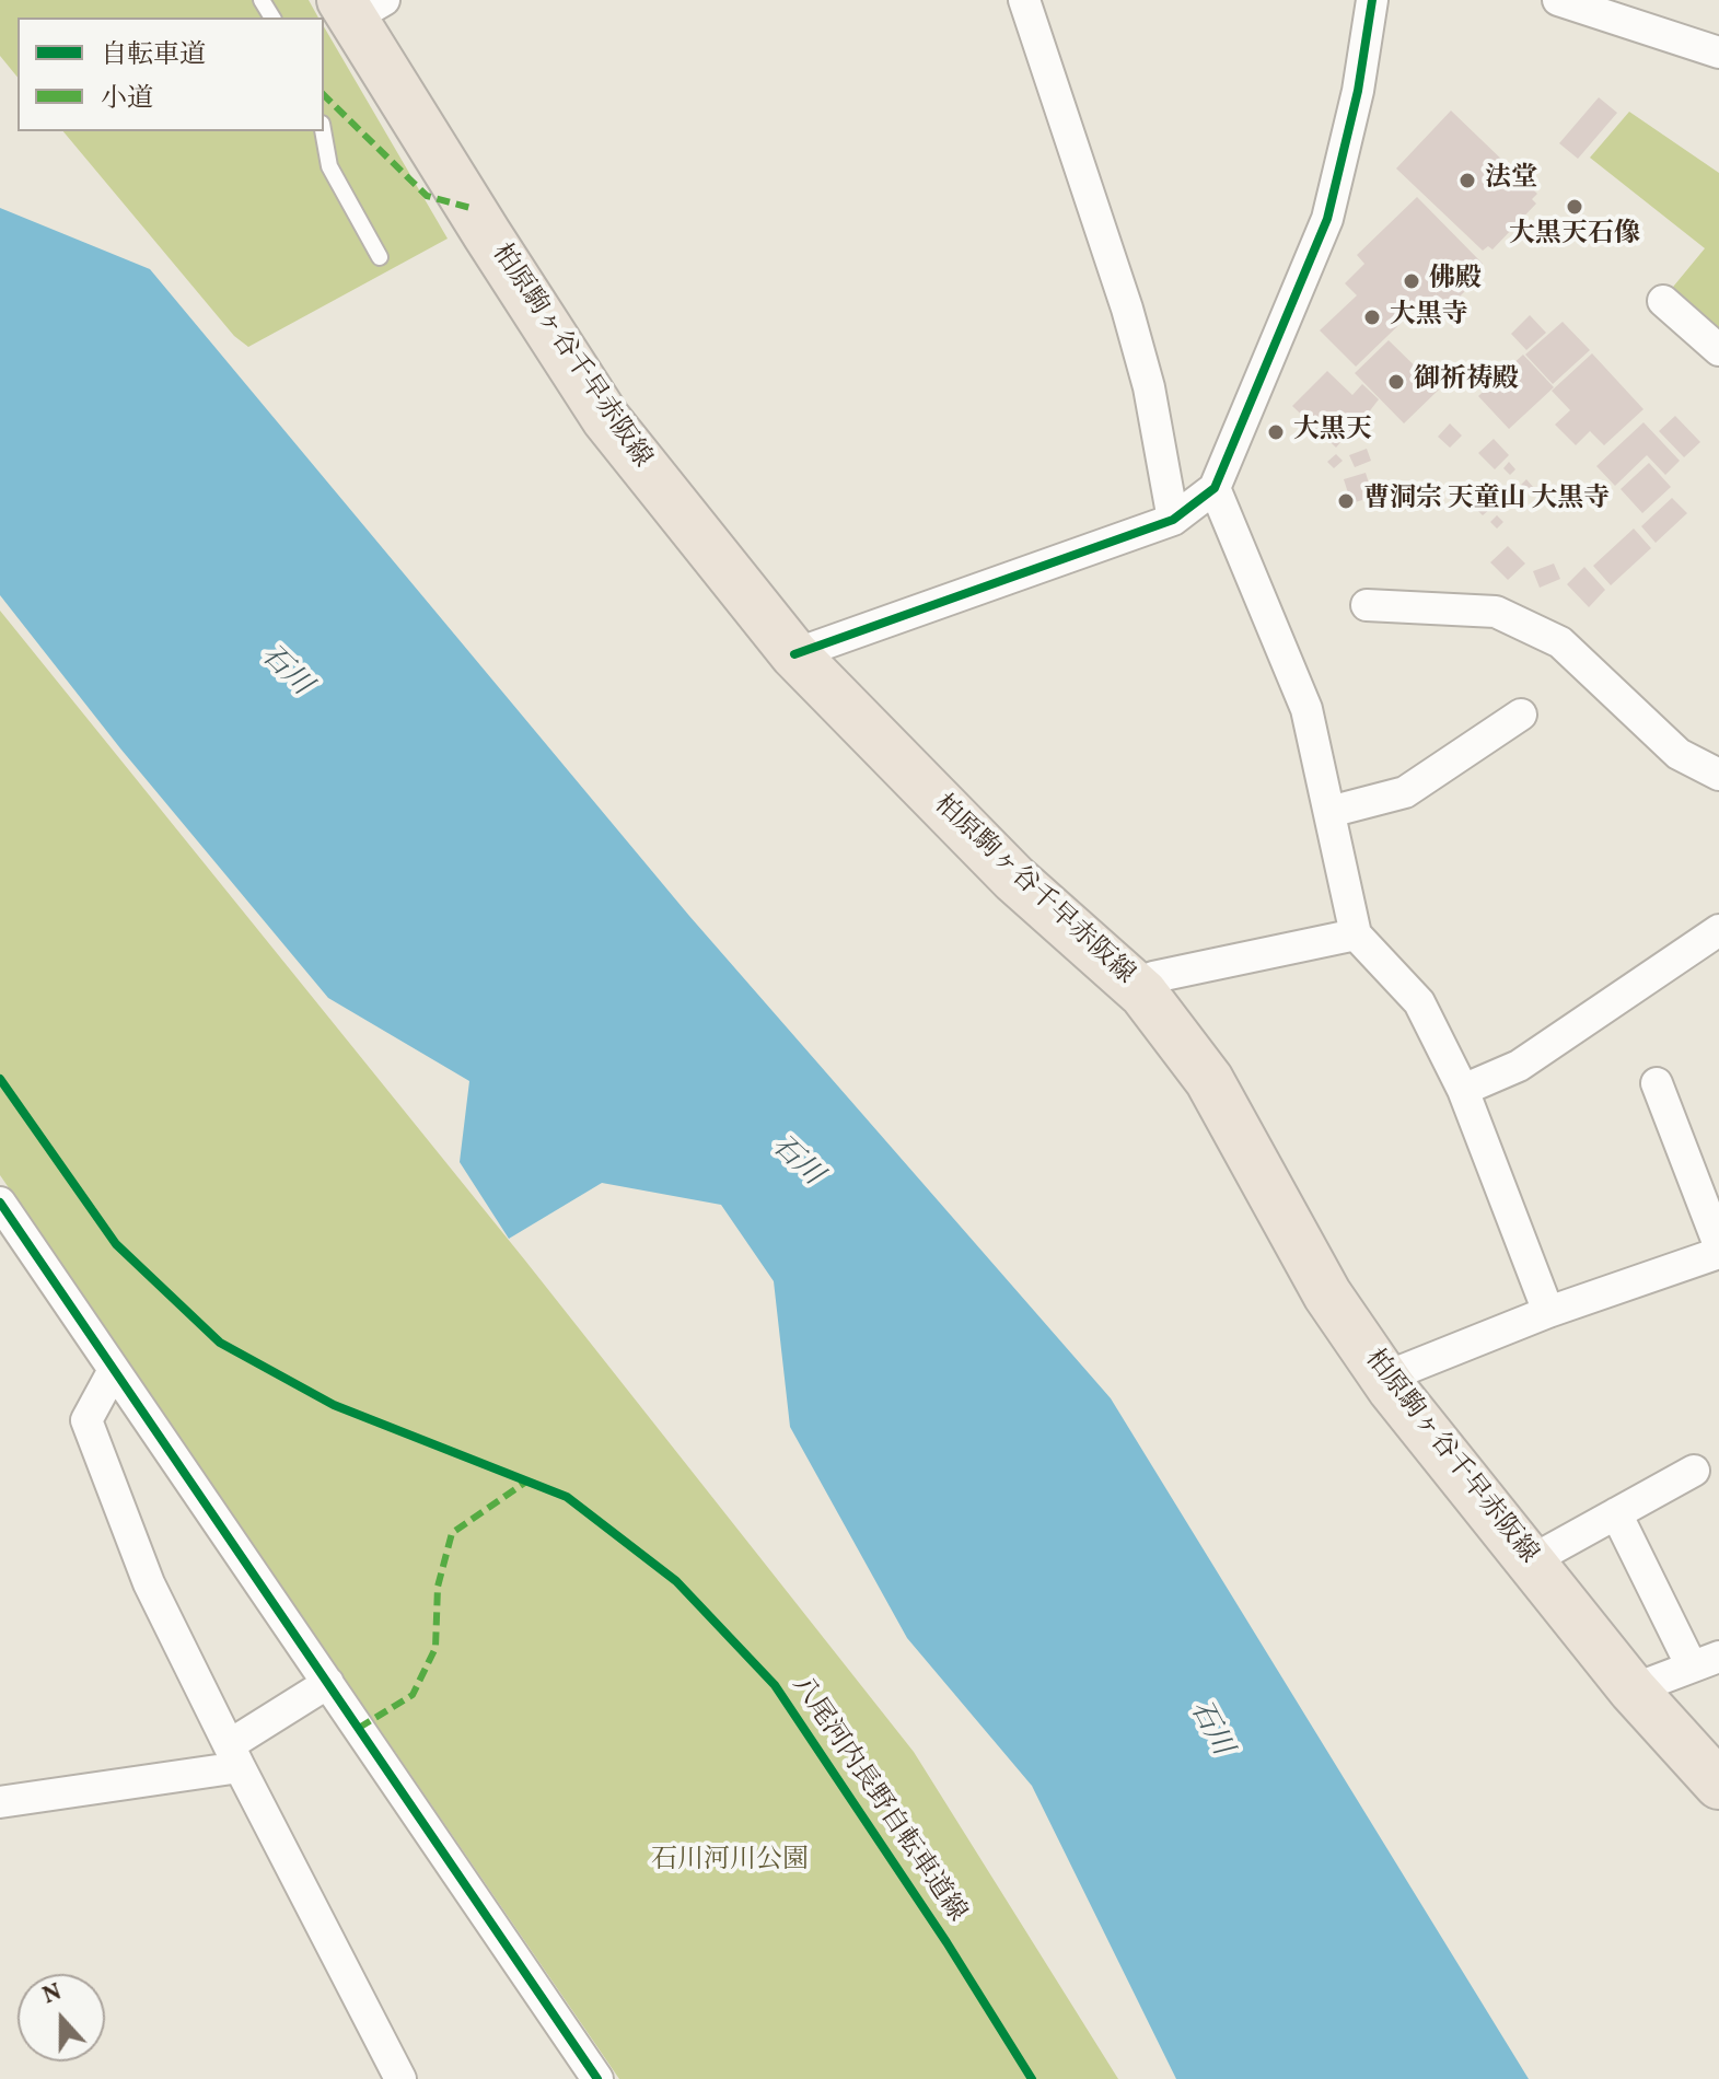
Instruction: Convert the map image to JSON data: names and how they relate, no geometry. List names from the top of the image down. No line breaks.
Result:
{"streets":{"main road":["柏原駒ヶ谷千早赤阪線"],"cycle path":["八尾河内長野自転車道線"]},"water":["石川"],"parks":["石川河川公園"],"places":["法堂","大黒天石像","佛殿","大黒寺","御祈祷殿","大黒天","曹洞宗 天童山 大黒寺"],"legend":["自転車道","小道"],"north":"top"}
